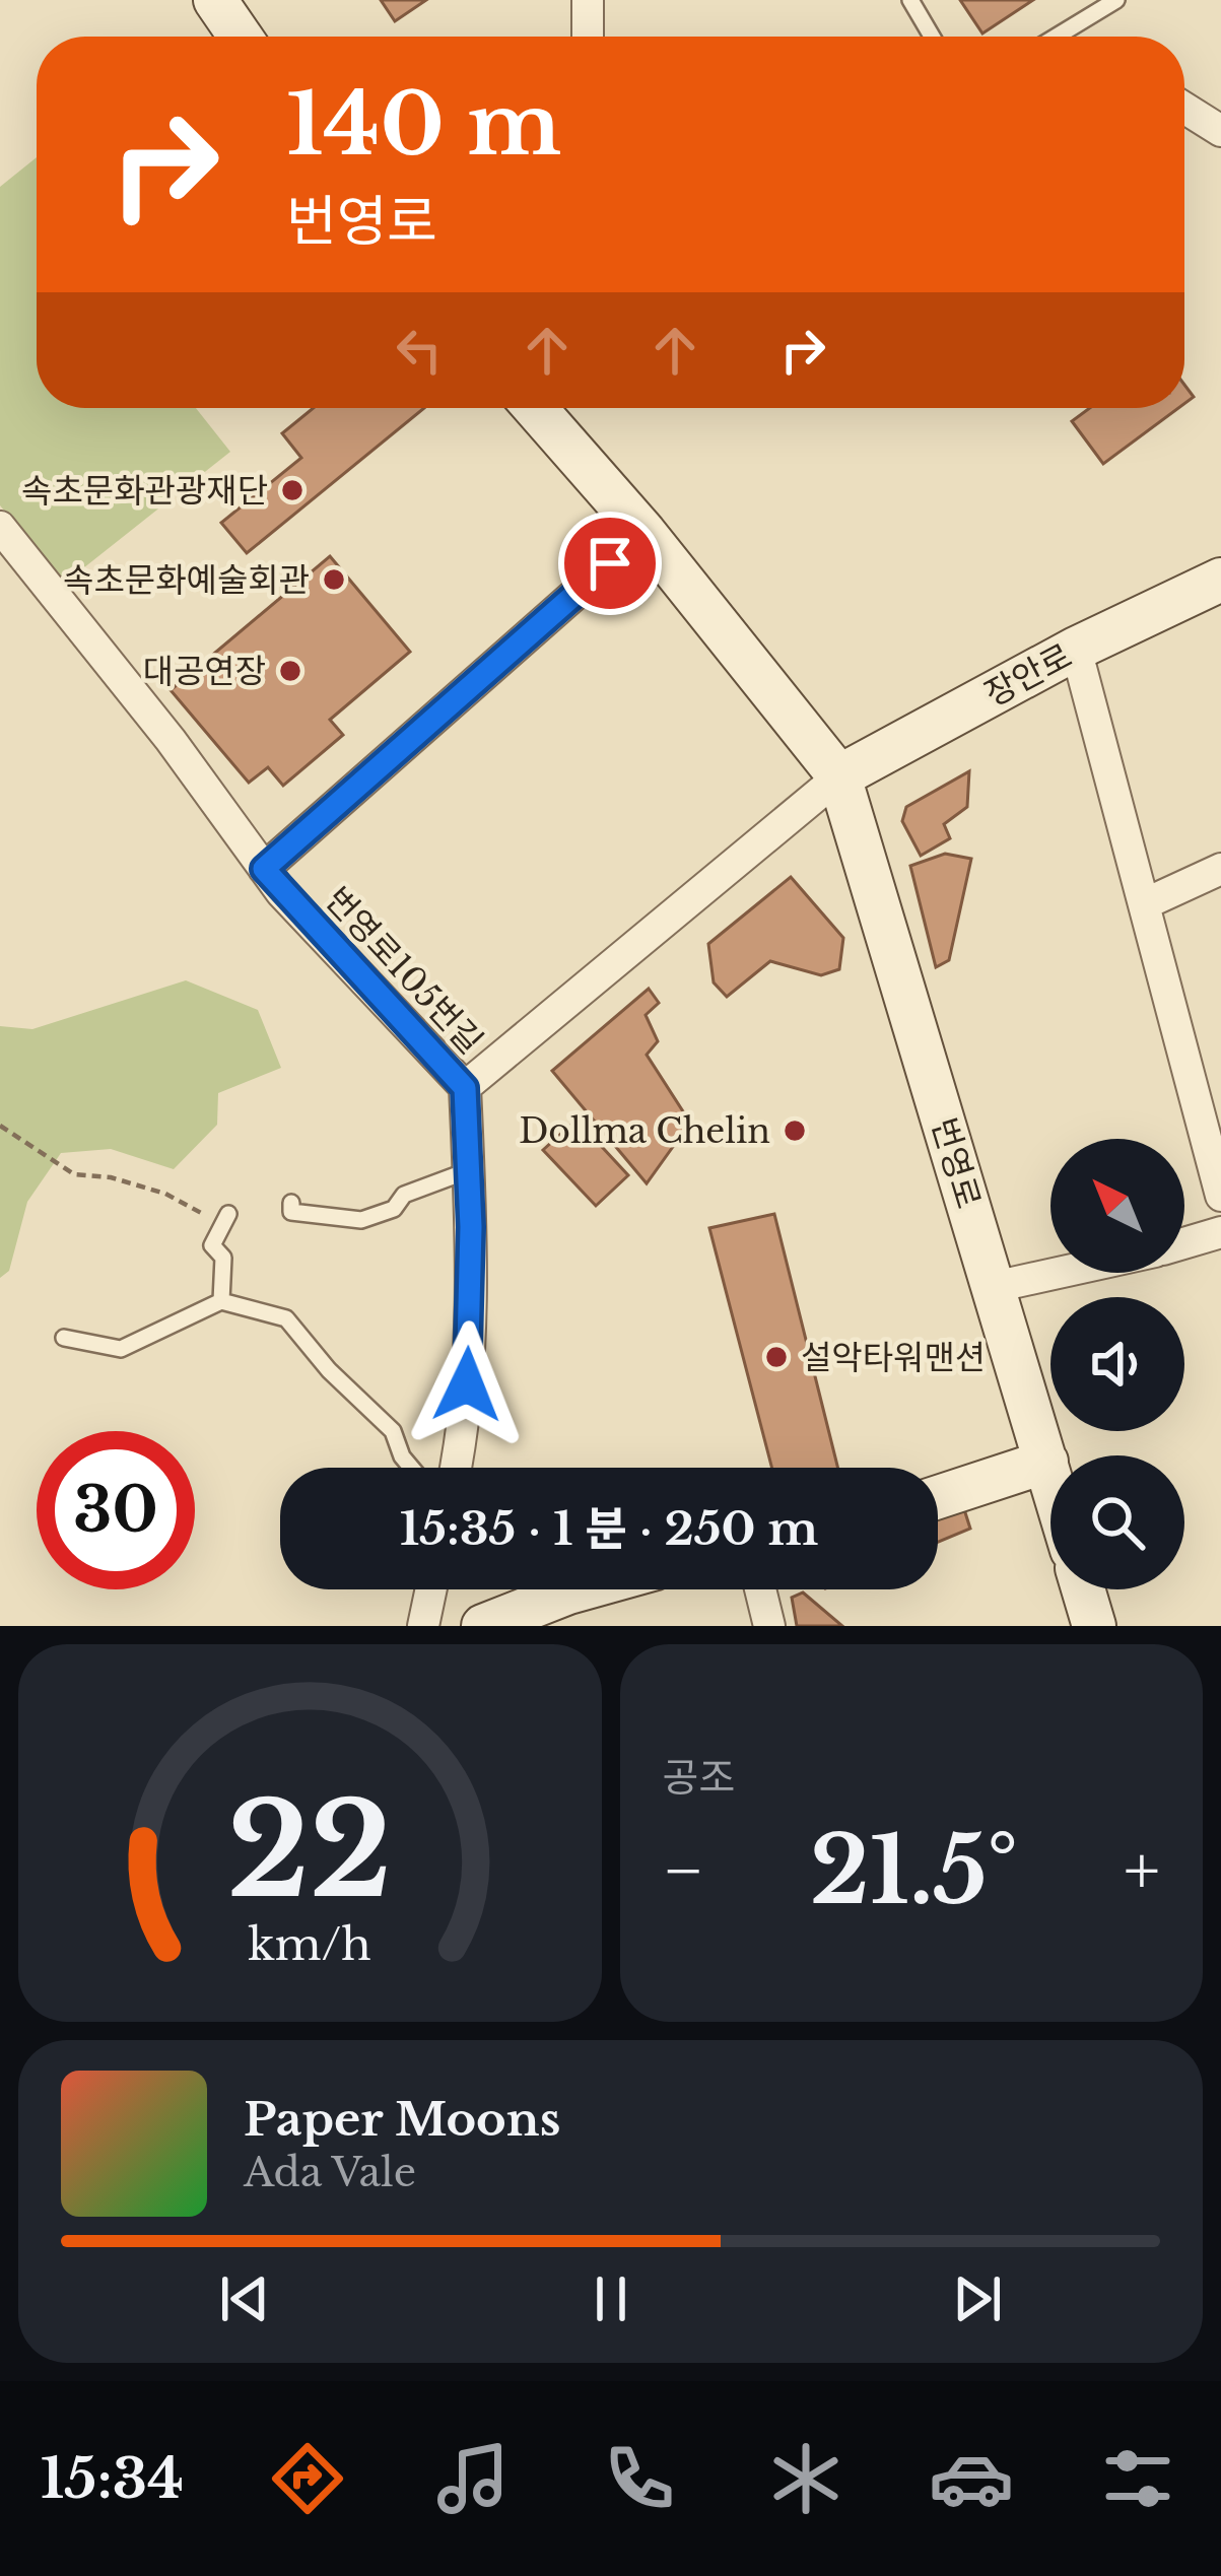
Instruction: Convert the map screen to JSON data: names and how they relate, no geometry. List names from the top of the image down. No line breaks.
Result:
{"streets":{"main road":["장안로","번영로"],"street":["번영로105번길"]},"crossings":[["장안로","번영로"]],"places":["속초문화관광재단","속초문화예술회관","대공연장","Dollma Chelin","설악타워맨션"],"north":"top left","page":{"turn":["140 m","번영로"],"limit":"30","trip":"15:35 · 1 분 · 250 m","tile":"공조","heat":["−","21.5°","+"],"song":["Paper Moons","Ada Vale"],"tabs":"15:34","gauge":["22","km/h"]}}
